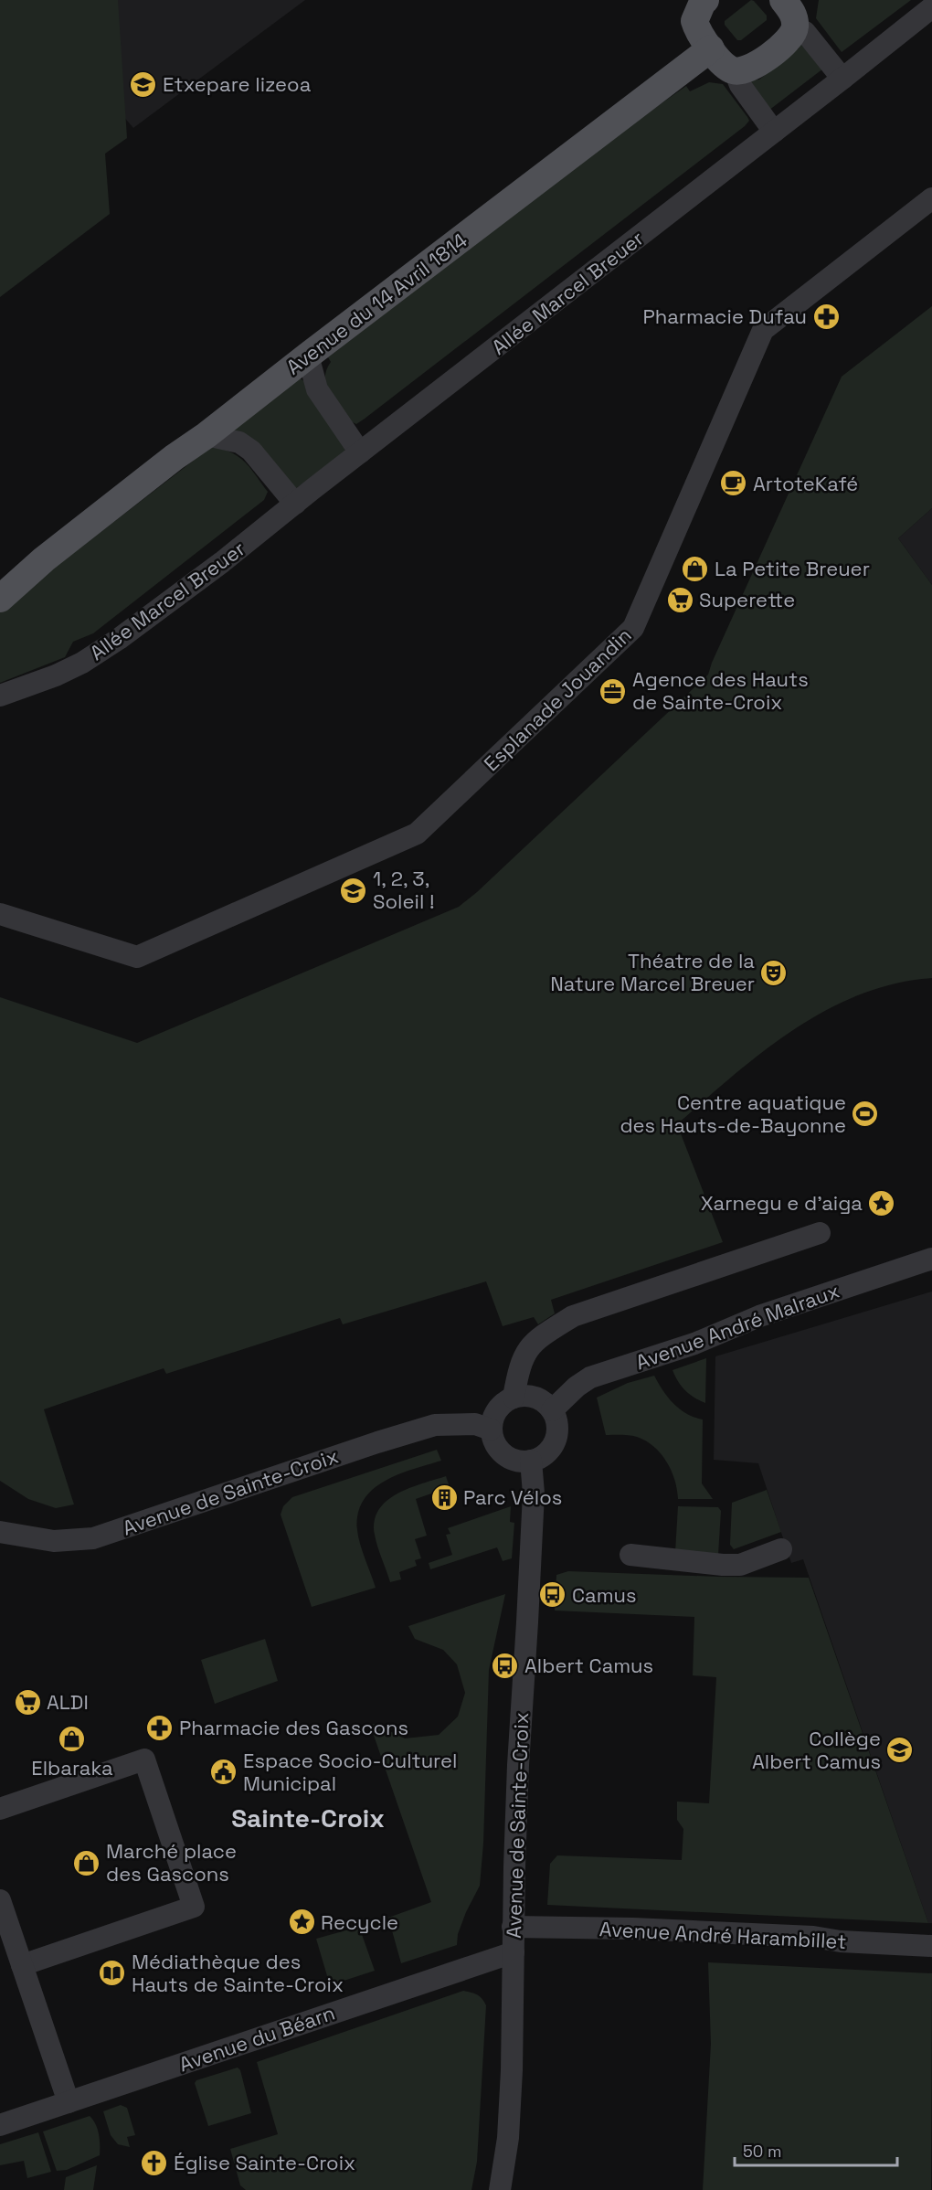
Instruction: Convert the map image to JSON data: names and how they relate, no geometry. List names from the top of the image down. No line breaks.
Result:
{"streets":{"main road":["Avenue du 14 Avril 1814"],"street":["Allée Marcel Breuer","Esplanade Jouandin","Avenue André Malraux","Avenue de Sainte-Croix","Avenue André Harambillet","Avenue du Béarn"]},"crossings":[["Avenue André Malraux","Avenue de Sainte-Croix"],["Avenue de Sainte-Croix","Avenue André Harambillet"],["Avenue de Sainte-Croix","Avenue du Béarn"]],"districts":["Sainte-Croix"],"places":{"school or university":["Etxepare lizeoa","1, 2, 3, Soleil !","Collège Albert Camus"],"pharmacy":["Pharmacie Dufau","Pharmacie des Gascons"],"cafe":["ArtoteKafé"],"shop":["La Petite Breuer","Elbaraka","Marché place des Gascons"],"supermarket":["Superette","ALDI"],"office":["Agence des Hauts de Sainte-Croix"],"theatre":["Théatre de la Nature Marcel Breuer"],"sports":["Centre aquatique des Hauts-de-Bayonne"],"place":["Xarnegu e d’aiga","Recycle"],"building":["Parc Vélos"],"bus stop":["Camus","Albert Camus"],"public building":["Espace Socio-Culturel Municipal"],"library":["Médiathèque des Hauts de Sainte-Croix"],"church":["Église Sainte-Croix"]},"scale_bar":"50 m"}
